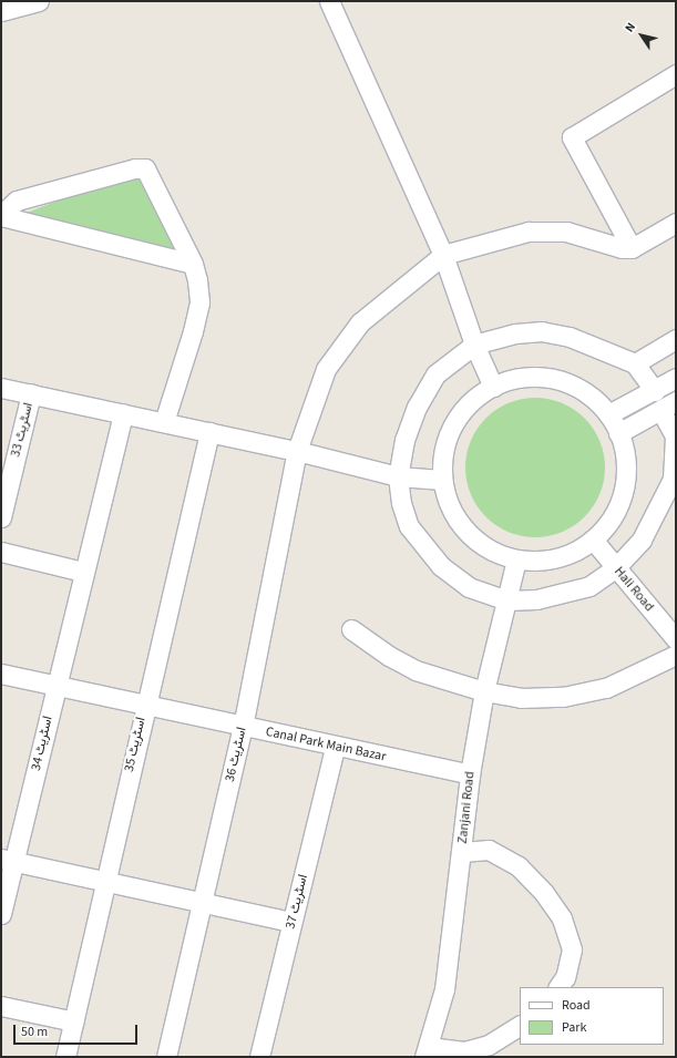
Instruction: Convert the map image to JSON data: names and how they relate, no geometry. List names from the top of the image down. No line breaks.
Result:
{"streets":{"street":["اسٹریٹ 33","Hali Road","اسٹریٹ 34","اسٹریٹ 35","Canal Park Main Bazar","اسٹریٹ 36","Zanjani Road","اسٹریٹ 37"]},"crossings":[["اسٹریٹ 34","Canal Park Main Bazar"],["اسٹریٹ 35","Canal Park Main Bazar"],["Canal Park Main Bazar","اسٹریٹ 36"],["Canal Park Main Bazar","Zanjani Road"],["Canal Park Main Bazar","اسٹریٹ 37"]],"legend":["Road","Park"],"scale_bar":"50 m","north":"top left"}
